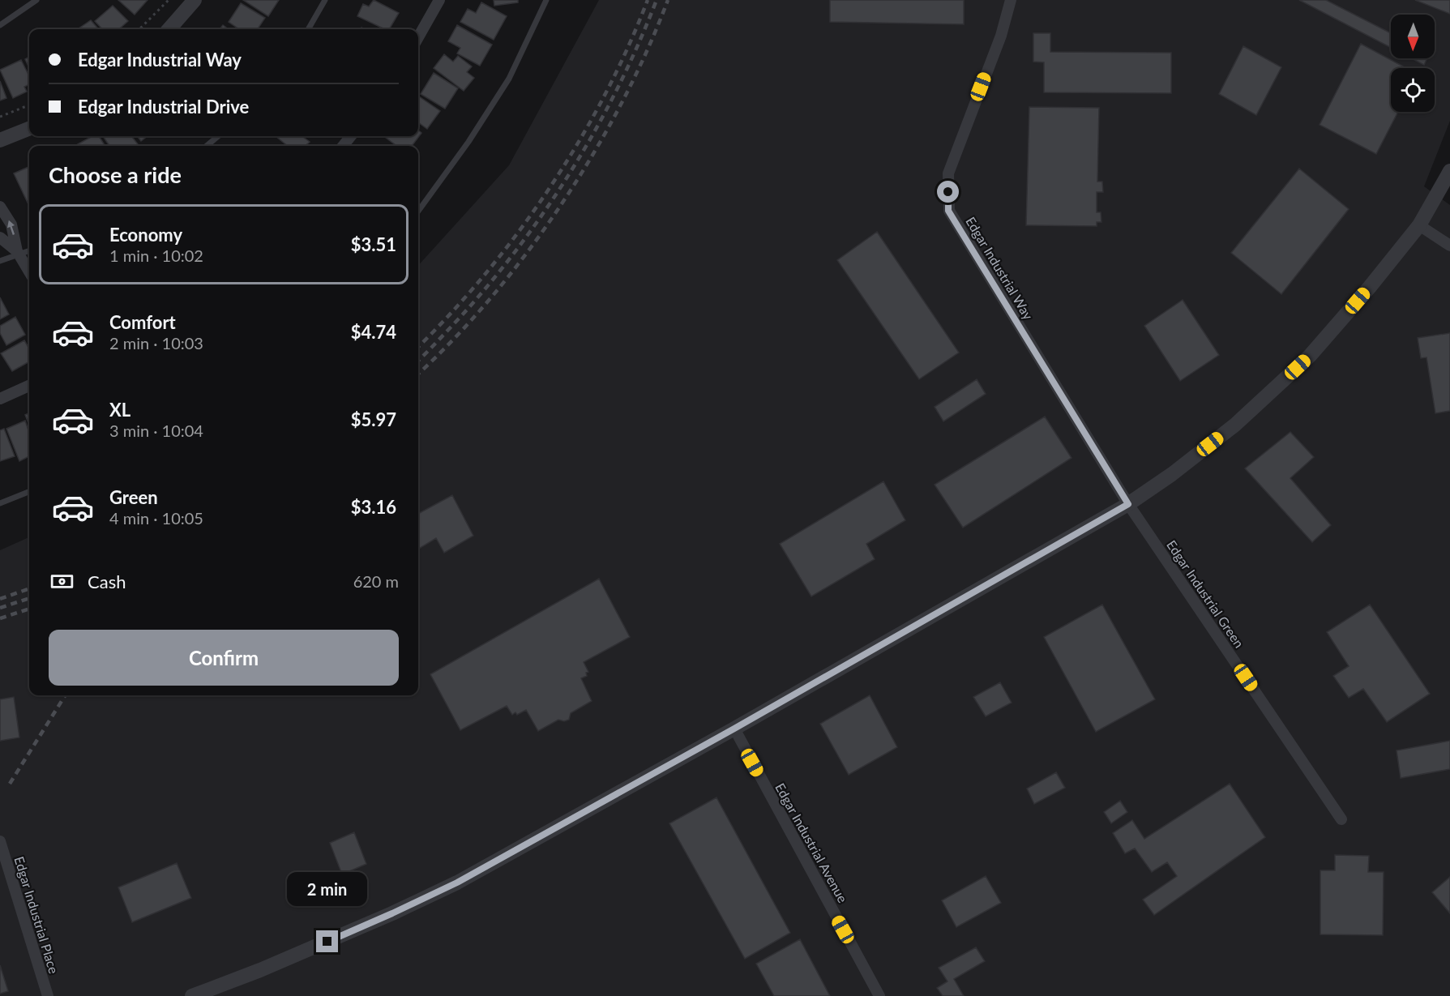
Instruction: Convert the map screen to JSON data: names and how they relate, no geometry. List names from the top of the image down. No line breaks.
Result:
{"streets":{"street":["Edgar Industrial Way","Edgar Industrial Green","Edgar Industrial Avenue","Edgar Industrial Place"]},"crossings":[["Edgar Industrial Way","Edgar Industrial Green"]],"north":"bottom","page":{"banner":["Edgar Industrial Way","Edgar Industrial Drive"],"heading":"Choose a ride","list":[{"name":"Economy","note":"1 min · 10:02","value":"$3.51"},{"name":"Comfort","note":"2 min · 10:03","value":"$4.74"},{"name":"XL","note":"3 min · 10:04","value":"$5.97"},{"name":"Green","note":"4 min · 10:05","value":"$3.16"}],"pay":["Cash","620 m"],"buttons":"Confirm","bubble":"2 min"}}
